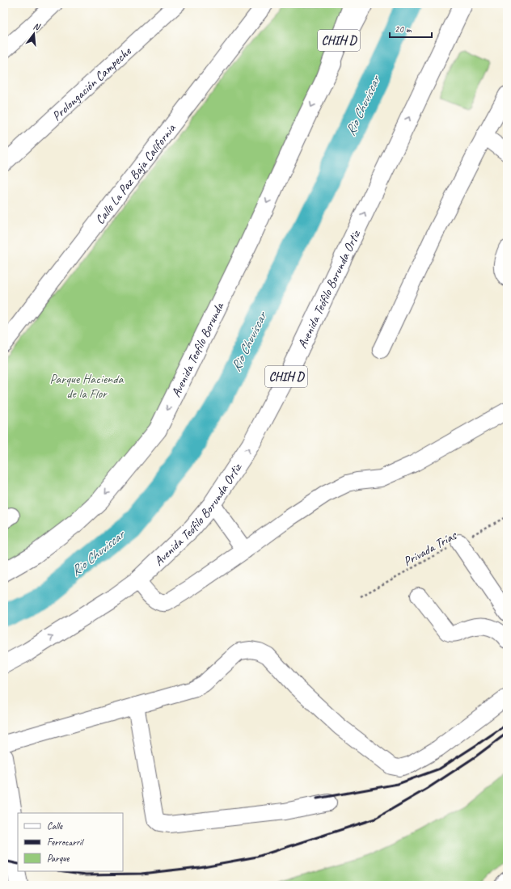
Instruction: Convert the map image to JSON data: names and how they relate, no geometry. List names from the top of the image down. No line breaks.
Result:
{"streets":{"main road":["CHIH D","Avenida Teófilo Borunda Ortiz","Avenida Teofilo Borunda"],"street":["Prolongación Campeche","Calle La Paz Baja California"],"path":["Privada Trías"]},"crossings":[["CHIH D","Avenida Teofilo Borunda"]],"one_way":["Avenida Teófilo Borunda Ortiz","Avenida Teofilo Borunda"],"water":["Rio Chuviscar"],"parks":["Parque Hacienda de la Flor"],"legend":["Calle","Ferrocarril","Parque"],"scale_bar":"20 m","north":"top"}
